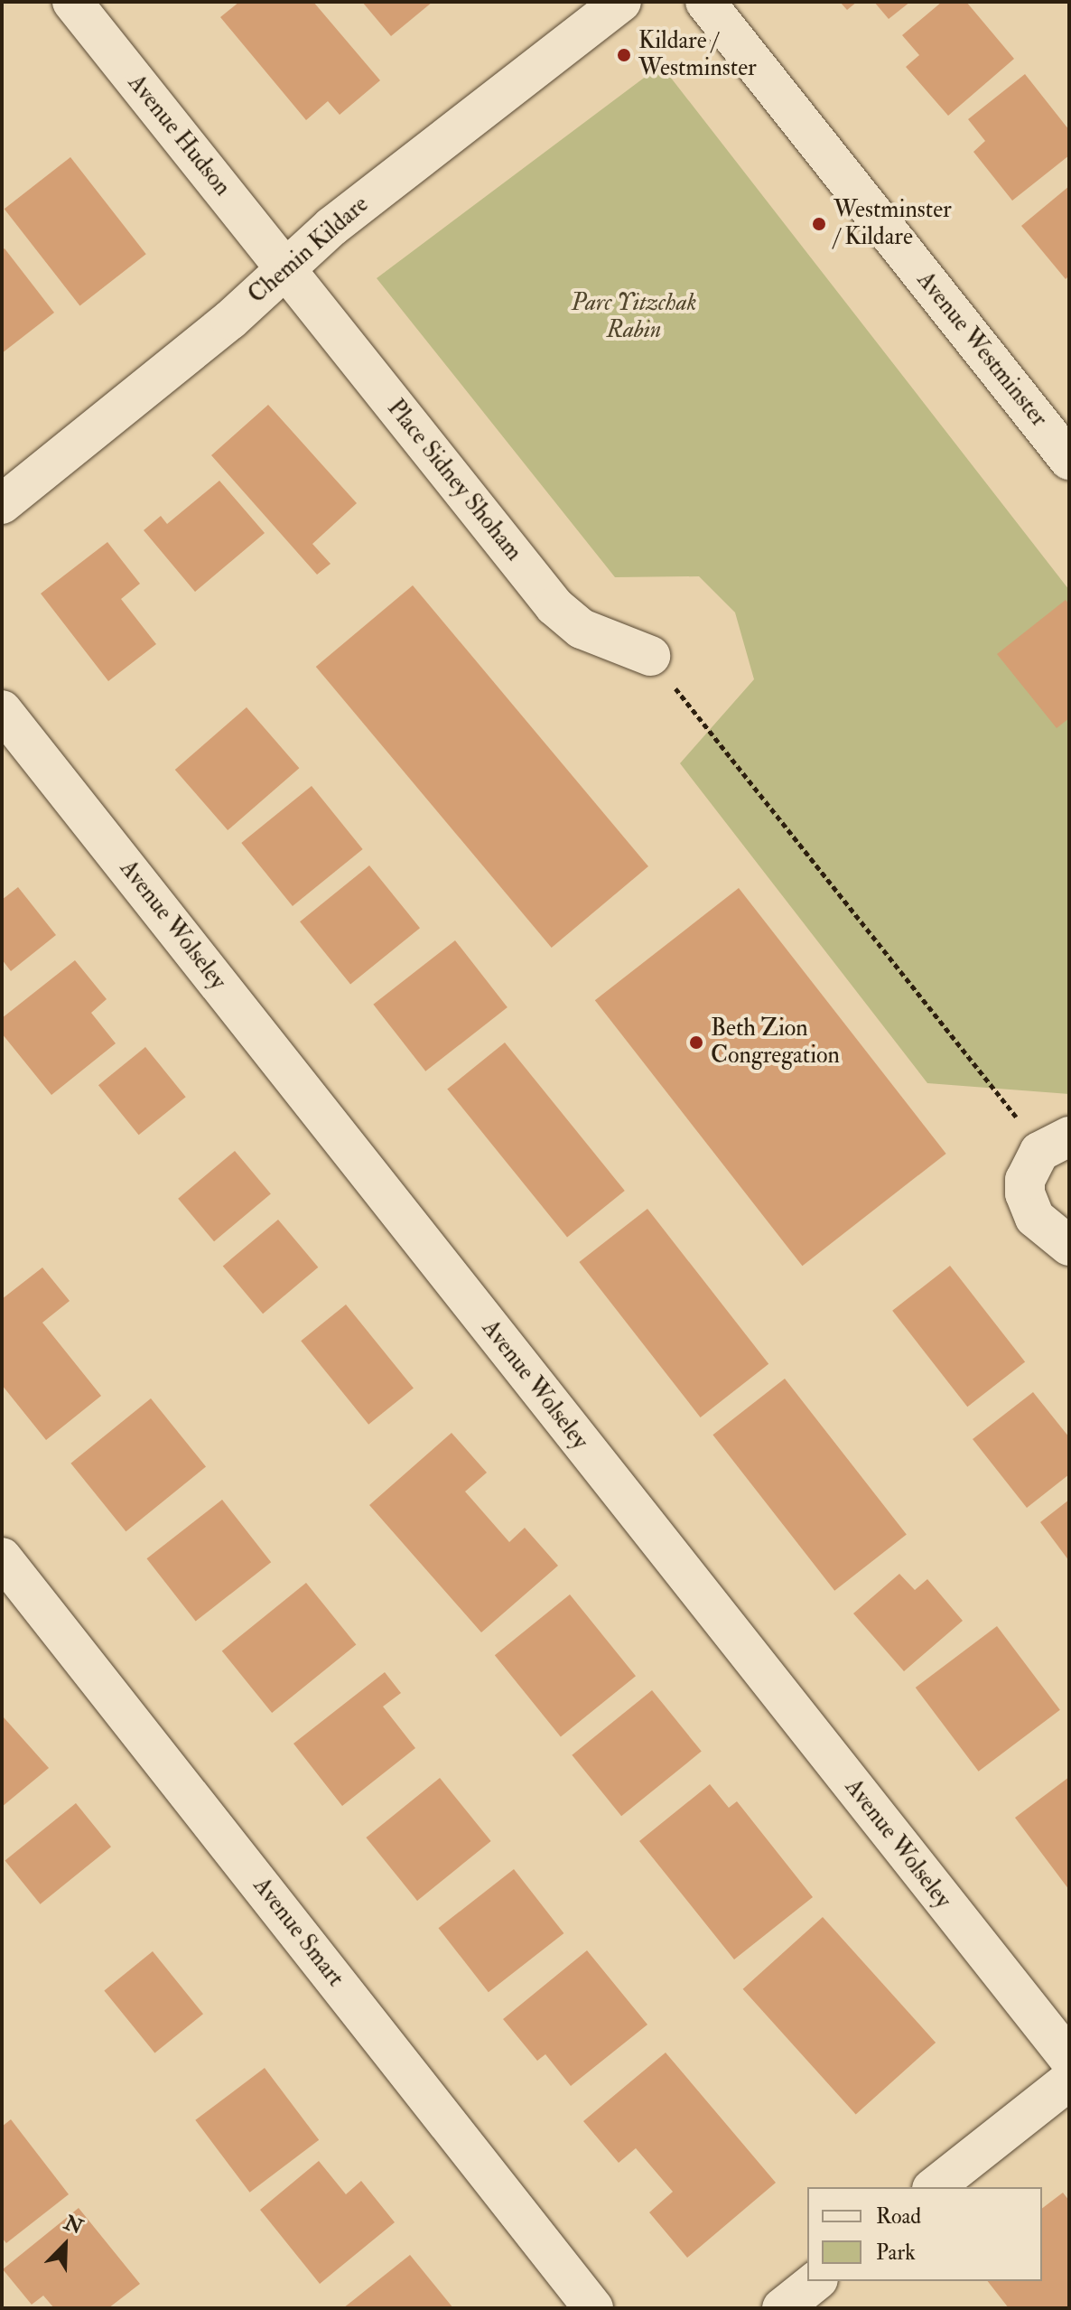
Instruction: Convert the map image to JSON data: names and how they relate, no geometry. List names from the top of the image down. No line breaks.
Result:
{"streets":{"street":["Avenue Hudson","Chemin Kildare","Avenue Westminster","Place Sidney Shoham","Avenue Wolseley","Avenue Smart"]},"crossings":[["Avenue Hudson","Chemin Kildare"],["Avenue Hudson","Place Sidney Shoham"],["Chemin Kildare","Place Sidney Shoham"]],"parks":["Parc Yitzchak Rabin"],"places":["Kildare / Westminster","Westminster / Kildare","Beth Zion Congregation"],"legend":["Road","Park"],"north":"top right"}
